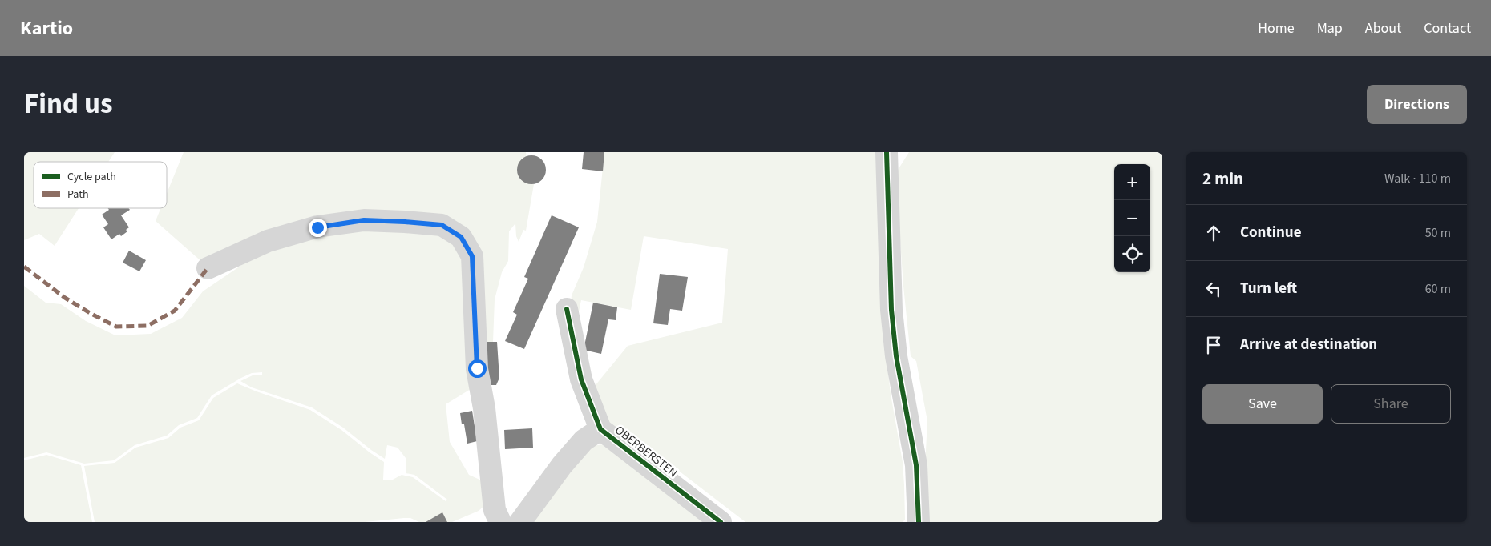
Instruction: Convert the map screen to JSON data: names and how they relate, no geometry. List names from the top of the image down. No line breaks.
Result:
{"streets":{"street":["OBERBERSTEN"]},"legend":["Cycle path","Path"],"page":{"header":"Kartio","nav":["Home","Map","About","Contact"],"title":"Find us","buttons":["Directions",["Save","Share"]],"heading":["2 min","Walk · 110 m"],"map_buttons":["+","−"],"list":[["Continue","50 m"],["Turn left","60 m"],"Arrive at destination"]}}
